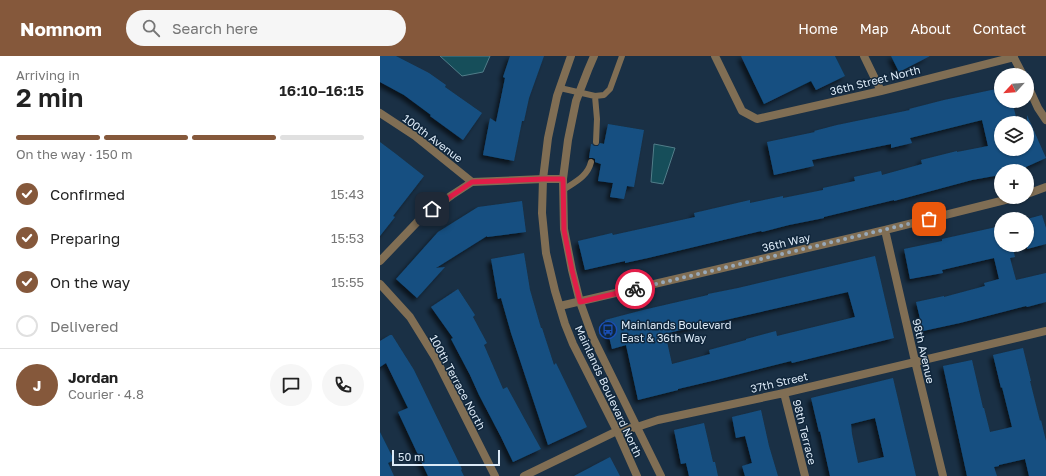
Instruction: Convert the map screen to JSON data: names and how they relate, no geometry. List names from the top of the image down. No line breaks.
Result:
{"streets":{"street":["36th Street North","100th Avenue","36th Way","98th Avenue","100th Terrace North","37th Street","Mainlands Boulevard North","98th Terrace"]},"crossings":[["36th Way","98th Avenue"],["36th Way","Mainlands Boulevard North"],["98th Avenue","37th Street"],["37th Street","Mainlands Boulevard North"],["37th Street","98th Terrace"]],"places":{"bus stop":["Mainlands Boulevard East & 36th Way"]},"scale_bar":"50 m","north":"bottom left","page":{"header":"Nomnom","search":"Search here","nav":["Home","Map","About","Contact"],"heading":["2 min","Arriving in","16:10–16:15"],"panel":["Jordan","Courier · 4.8"],"map_buttons":["+","−"],"bar":"On the way · 150 m","list":[["Confirmed","15:43"],["Preparing","15:53"],["On the way","15:55"],"Delivered"],"round":"J","scale":"50 m"}}
